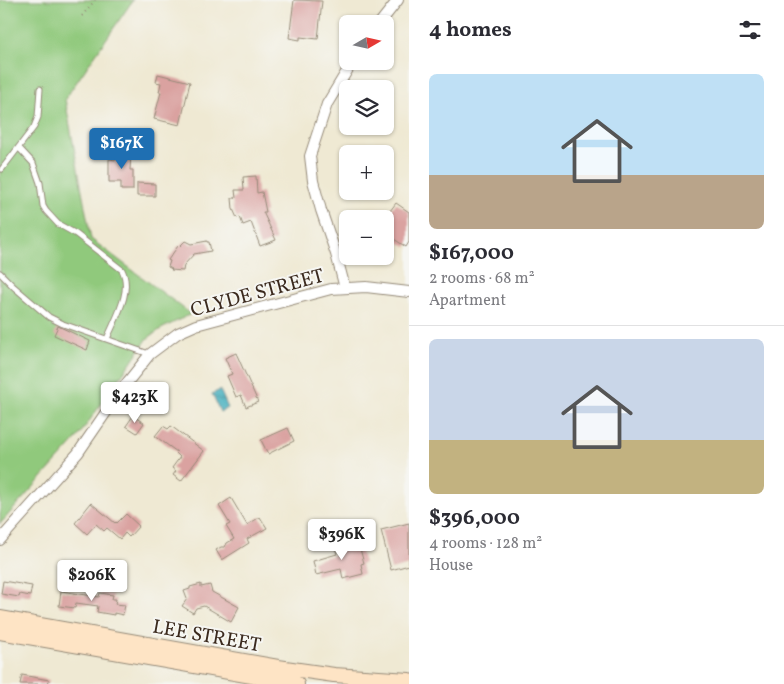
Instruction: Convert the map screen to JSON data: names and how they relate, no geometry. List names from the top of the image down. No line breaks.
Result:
{"streets":{"main road":["LEE STREET"],"street":["CLYDE STREET"]},"north":"right","page":{"heading":"4 homes","map_buttons":["+","−"],"list":[{"name":"$167,000","note":"2 rooms · 68 m² · Apartment"},{"name":"$396,000","note":"4 rooms · 128 m² · House"}],"price":["$167K","$423K","$396K","$206K"]}}
